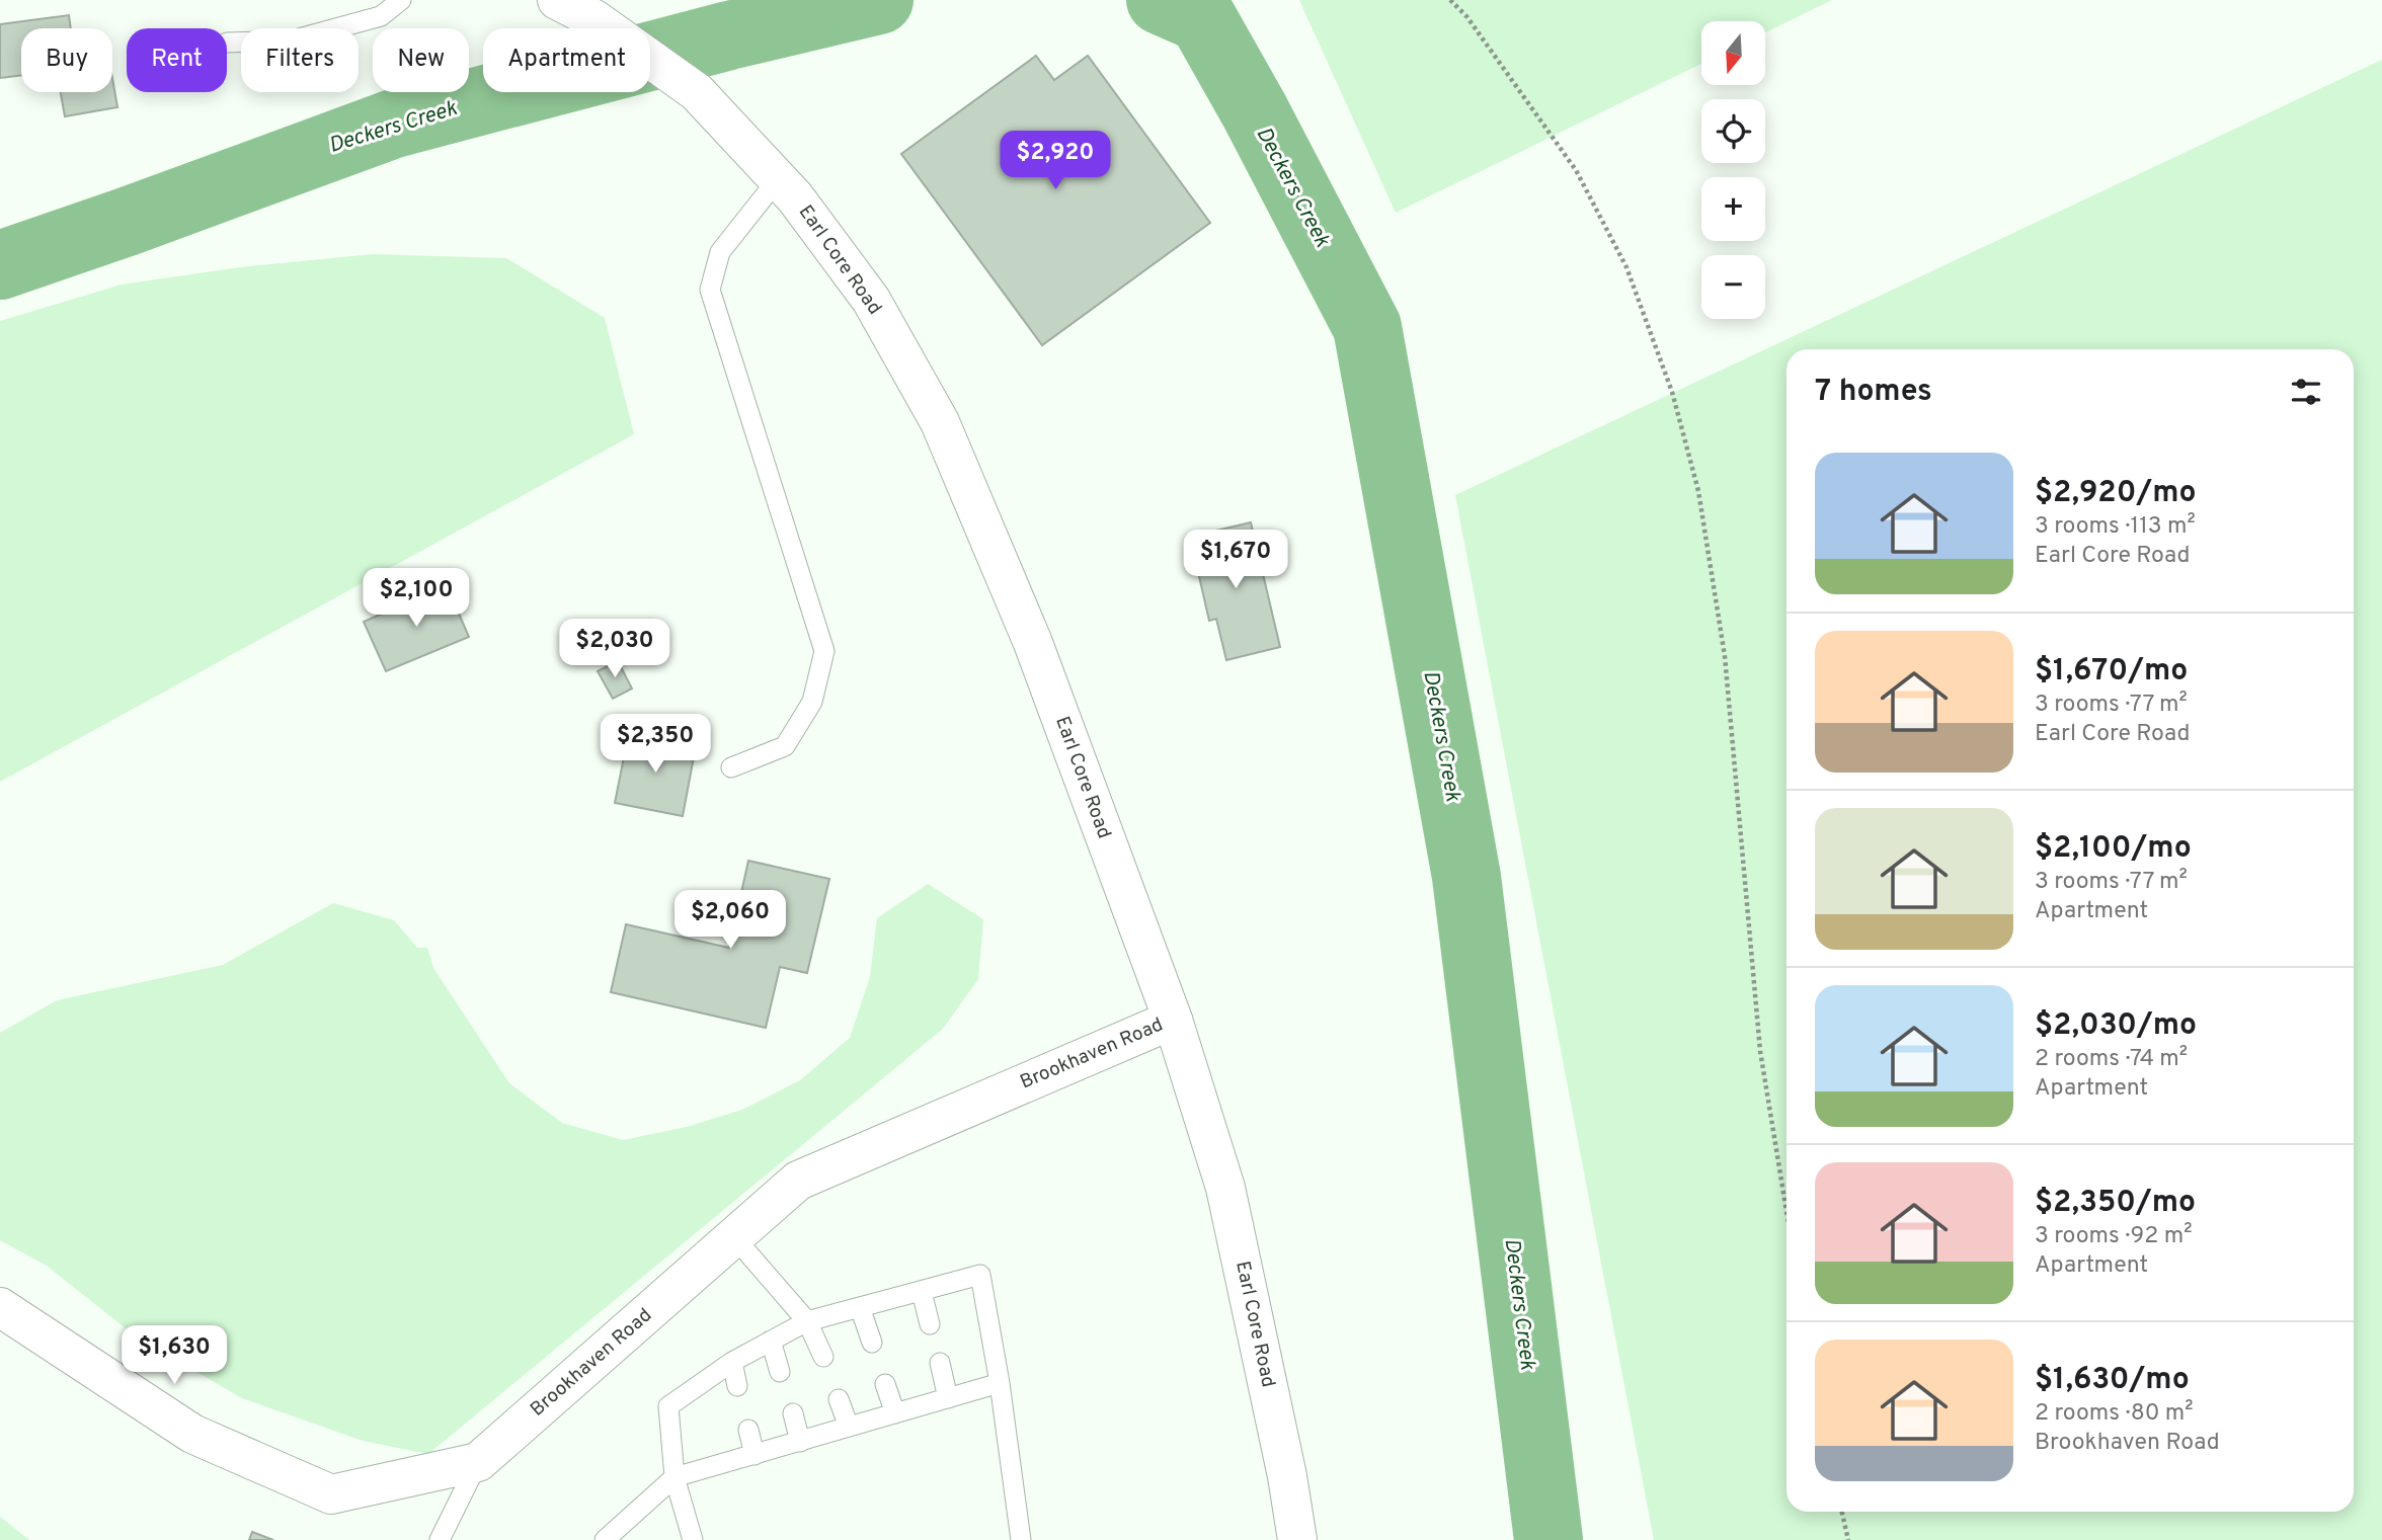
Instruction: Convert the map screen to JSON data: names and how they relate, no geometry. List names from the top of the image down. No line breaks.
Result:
{"streets":{"main road":["Earl Core Road","Brookhaven Road"]},"crossings":[["Earl Core Road","Brookhaven Road"]],"water":["Deckers Creek"],"north":"bottom","page":{"map_buttons":["+","−"],"chip":["Buy","Rent","Filters","New","Apartment"],"price":["$2,920","$1,670","$2,100","$2,030","$2,350","$2,060","$1,630"],"heading":"7 homes","list":[{"name":"$2,920/mo","note":"3 rooms · 113 m² · Earl Core Road"},{"name":"$1,670/mo","note":"3 rooms · 77 m² · Earl Core Road"},{"name":"$2,100/mo","note":"3 rooms · 77 m² · Apartment"},{"name":"$2,030/mo","note":"2 rooms · 74 m² · Apartment"},{"name":"$2,350/mo","note":"3 rooms · 92 m² · Apartment"},{"name":"$1,630/mo","note":"2 rooms · 80 m² · Brookhaven Road"}]}}
